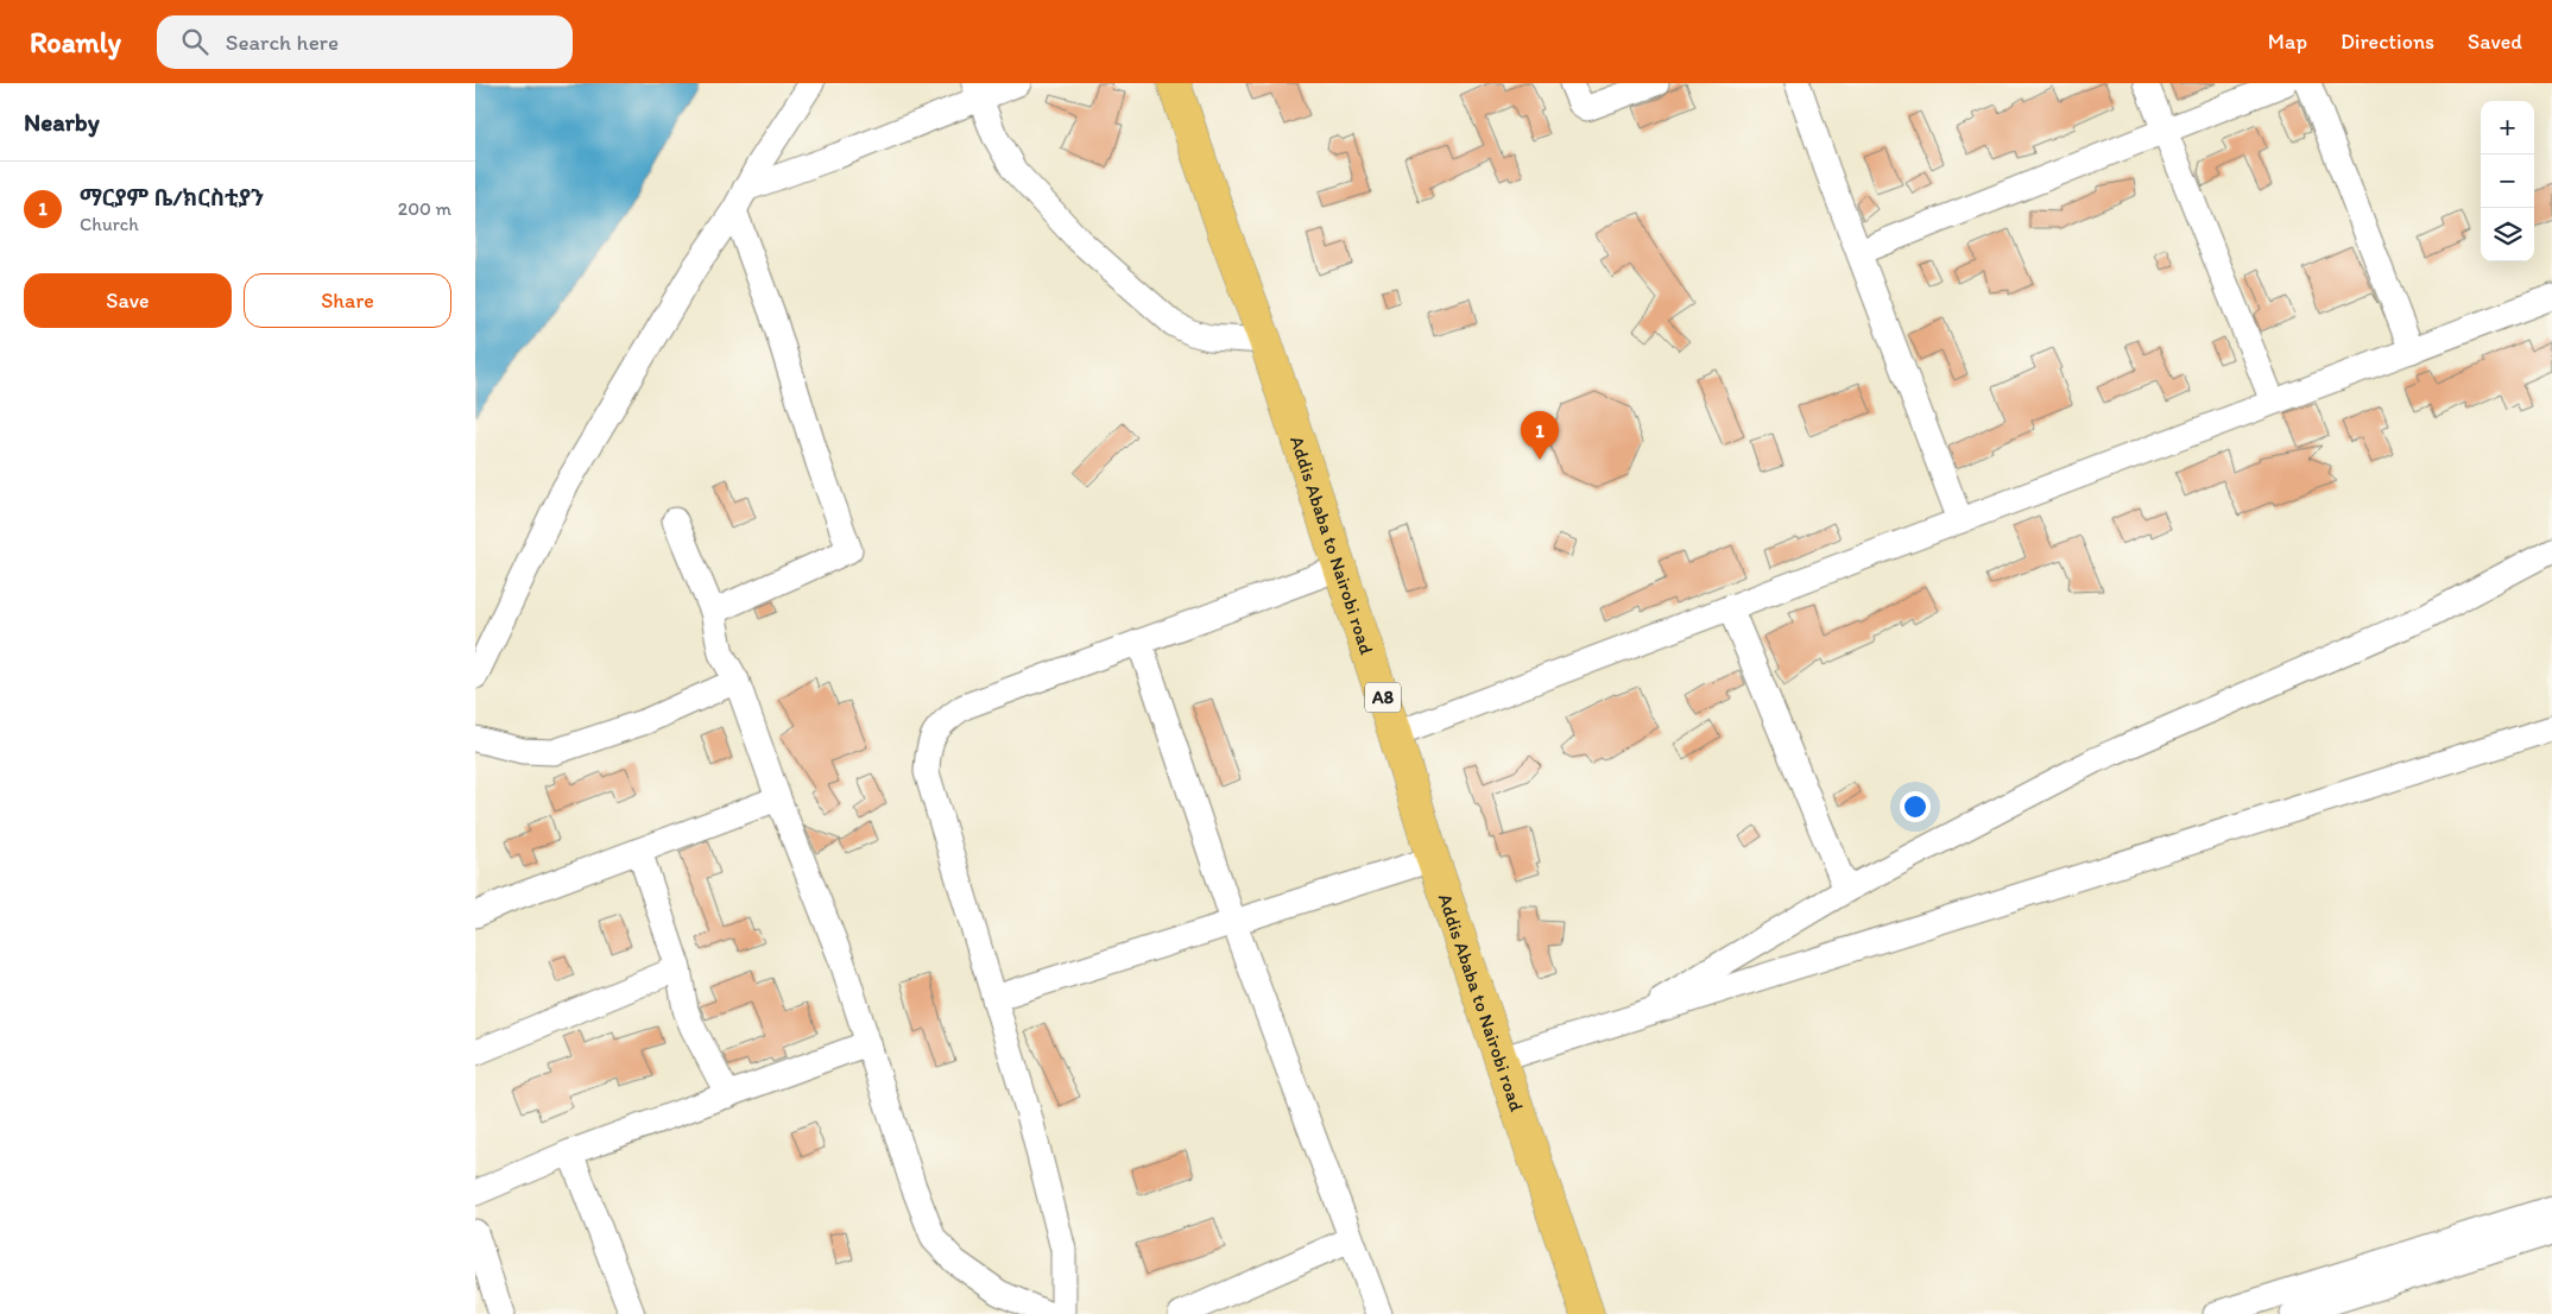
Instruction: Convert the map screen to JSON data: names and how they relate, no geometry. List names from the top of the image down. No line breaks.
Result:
{"streets":{"highway":["Addis Ababa to Nairobi road","A8"]},"page":{"header":"Roamly","search":"Search here","nav":["Map","Directions","Saved"],"heading":"Nearby","map_buttons":["+","−"],"list":[{"mark":"1","name":"ማርያም ቤ/ክርስቲያን","note":"Church","value":"200 m"}],"buttons":["Save","Share"],"pins":"1"}}
